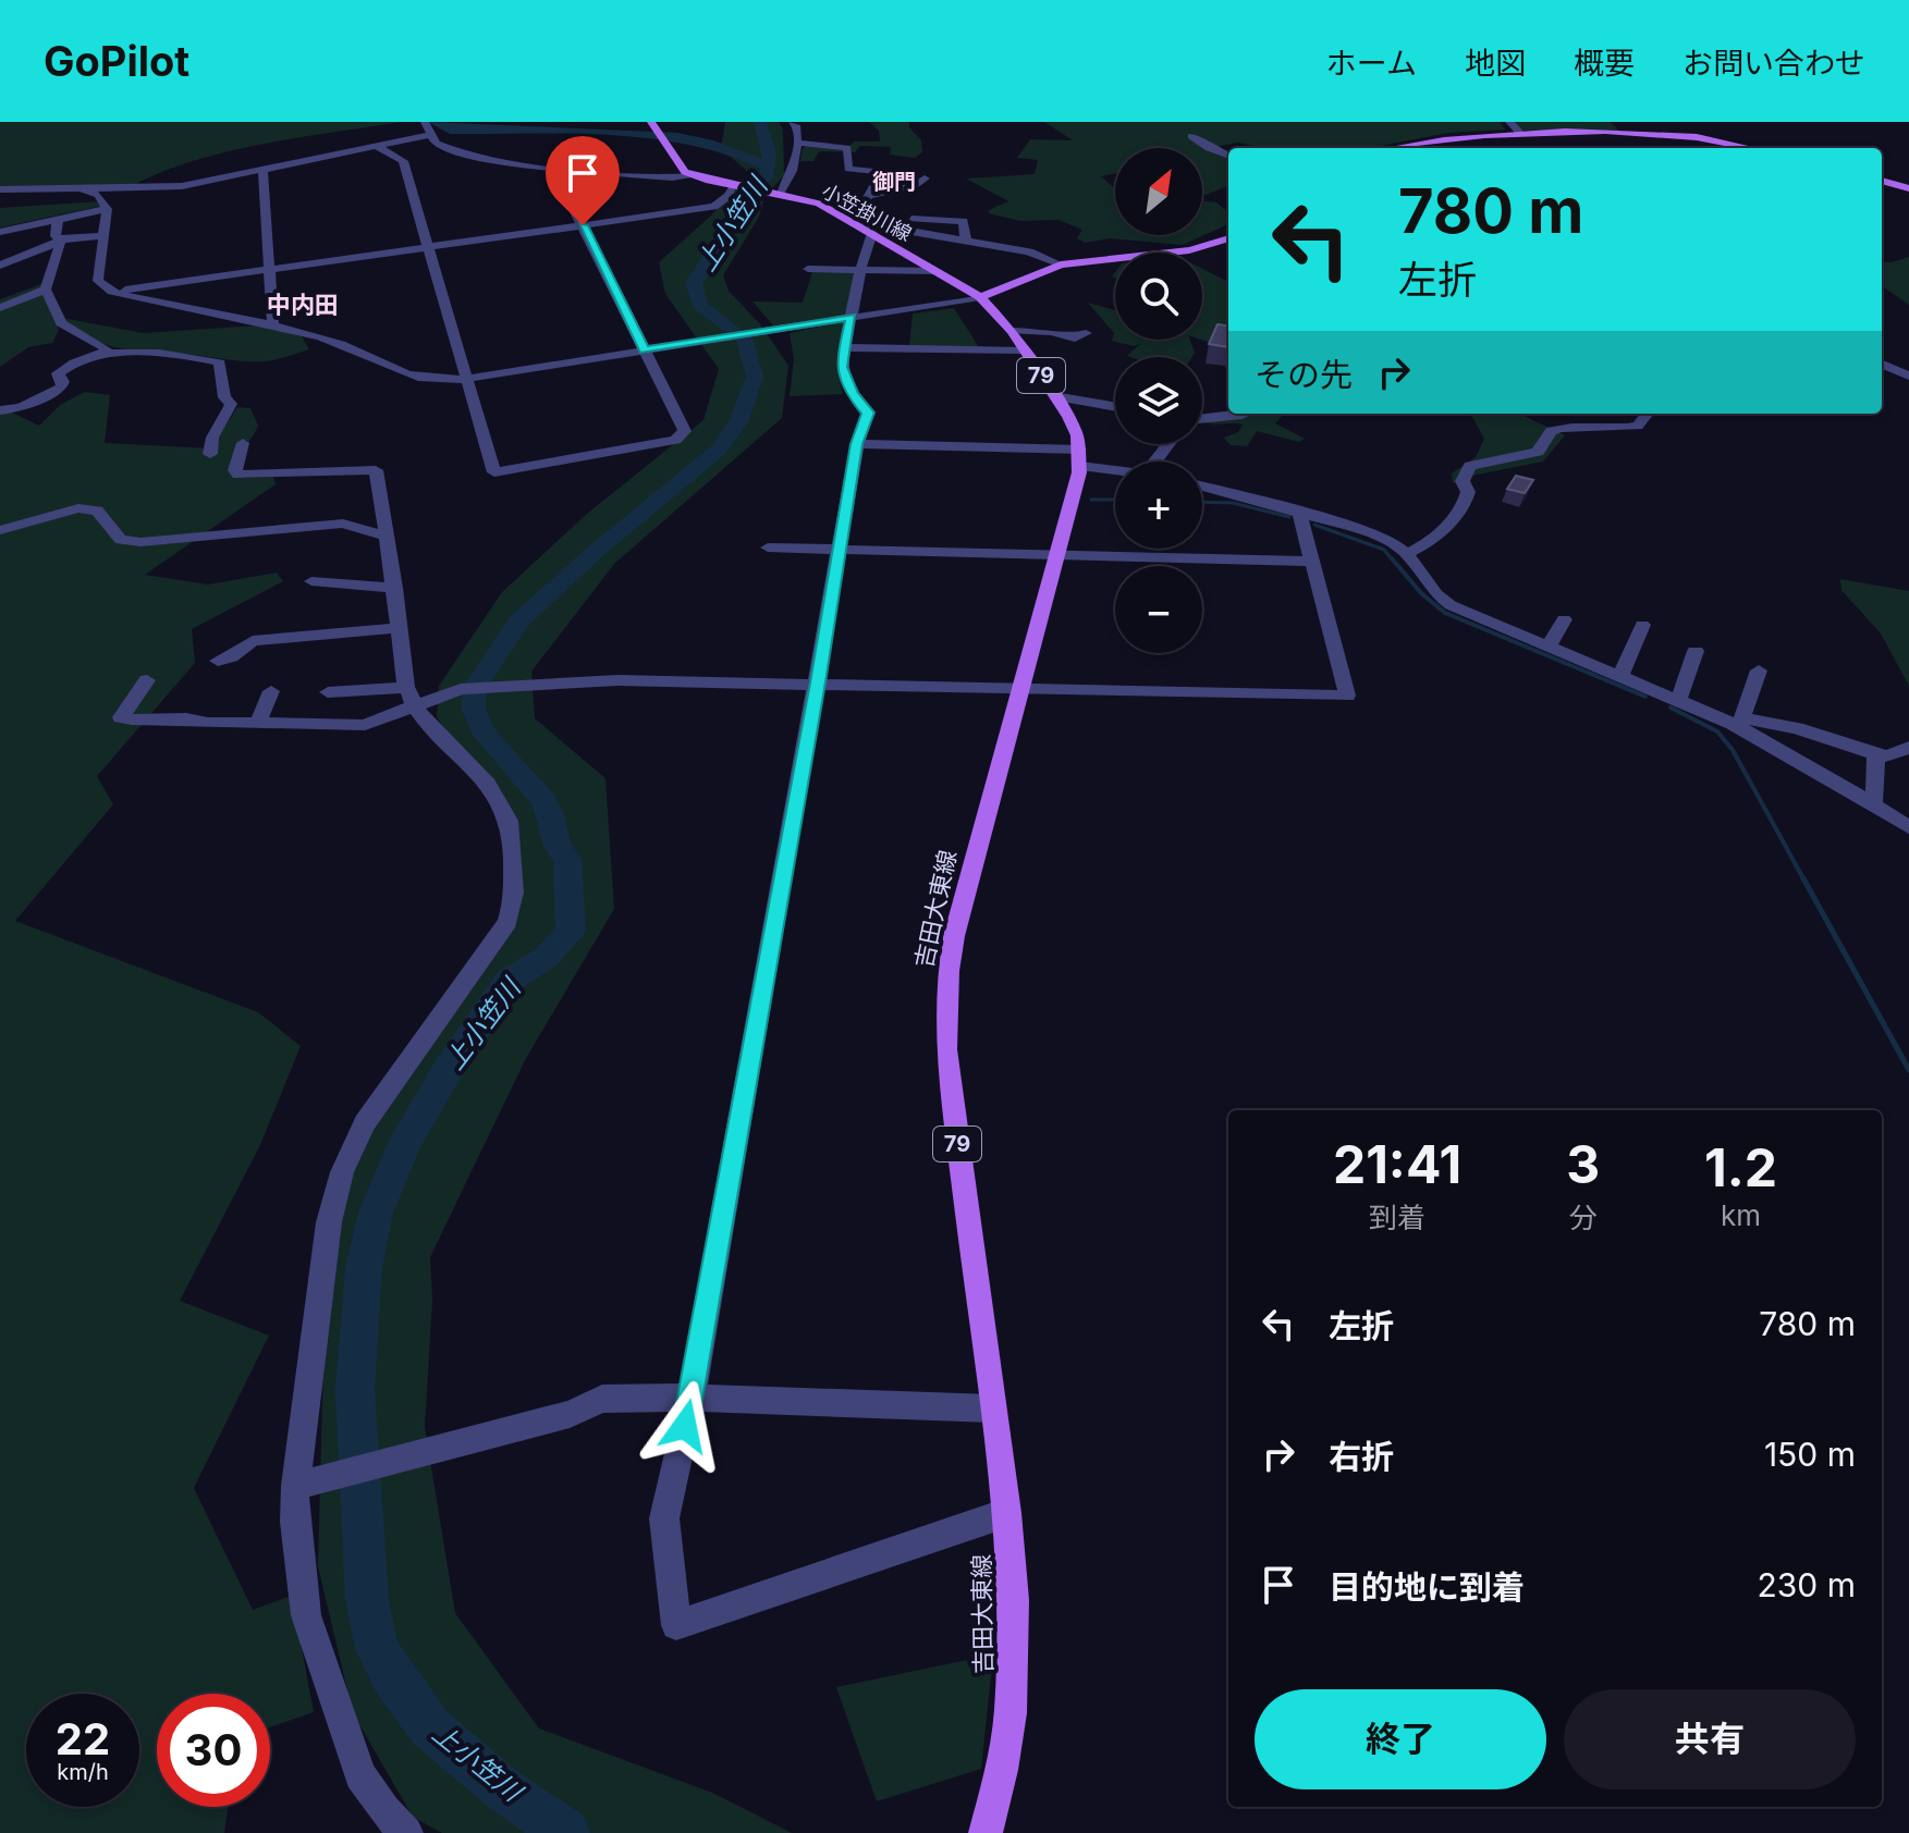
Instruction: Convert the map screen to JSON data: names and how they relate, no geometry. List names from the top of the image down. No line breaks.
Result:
{"streets":{"main road":["小笠掛川線","79","吉田大東線"]},"crossings":[["小笠掛川線","79"],["79","吉田大東線"]],"districts":["御門","中内田"],"water":["上小笠川"],"north":"top right","page":{"header":"GoPilot","nav":["ホーム","地図","概要","お問い合わせ"],"map_buttons":["+","−"],"turn":["780 m","左折"],"then":"その先","eta":["21:41","到着","3","分","1.2","km"],"list":[{"name":"左折","value":"780 m"},{"name":"右折","value":"150 m"},{"name":"目的地に到着","value":"230 m"}],"buttons":["終了","共有"],"speed":"22 km/h","limit":"30"}}
